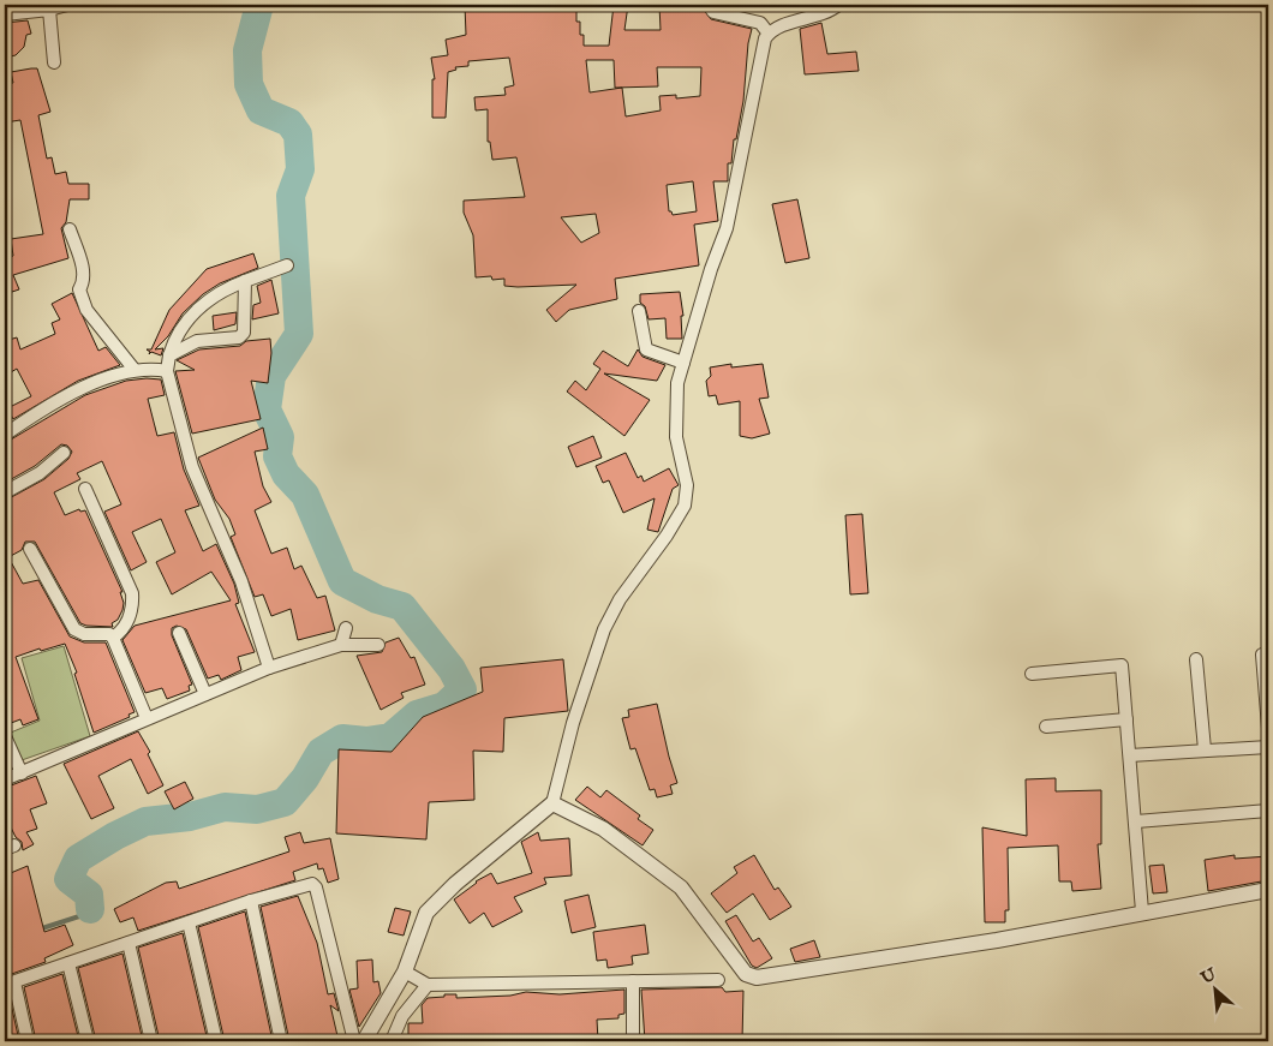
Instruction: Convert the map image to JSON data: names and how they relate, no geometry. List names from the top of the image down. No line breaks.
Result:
{"north":"top left"}
